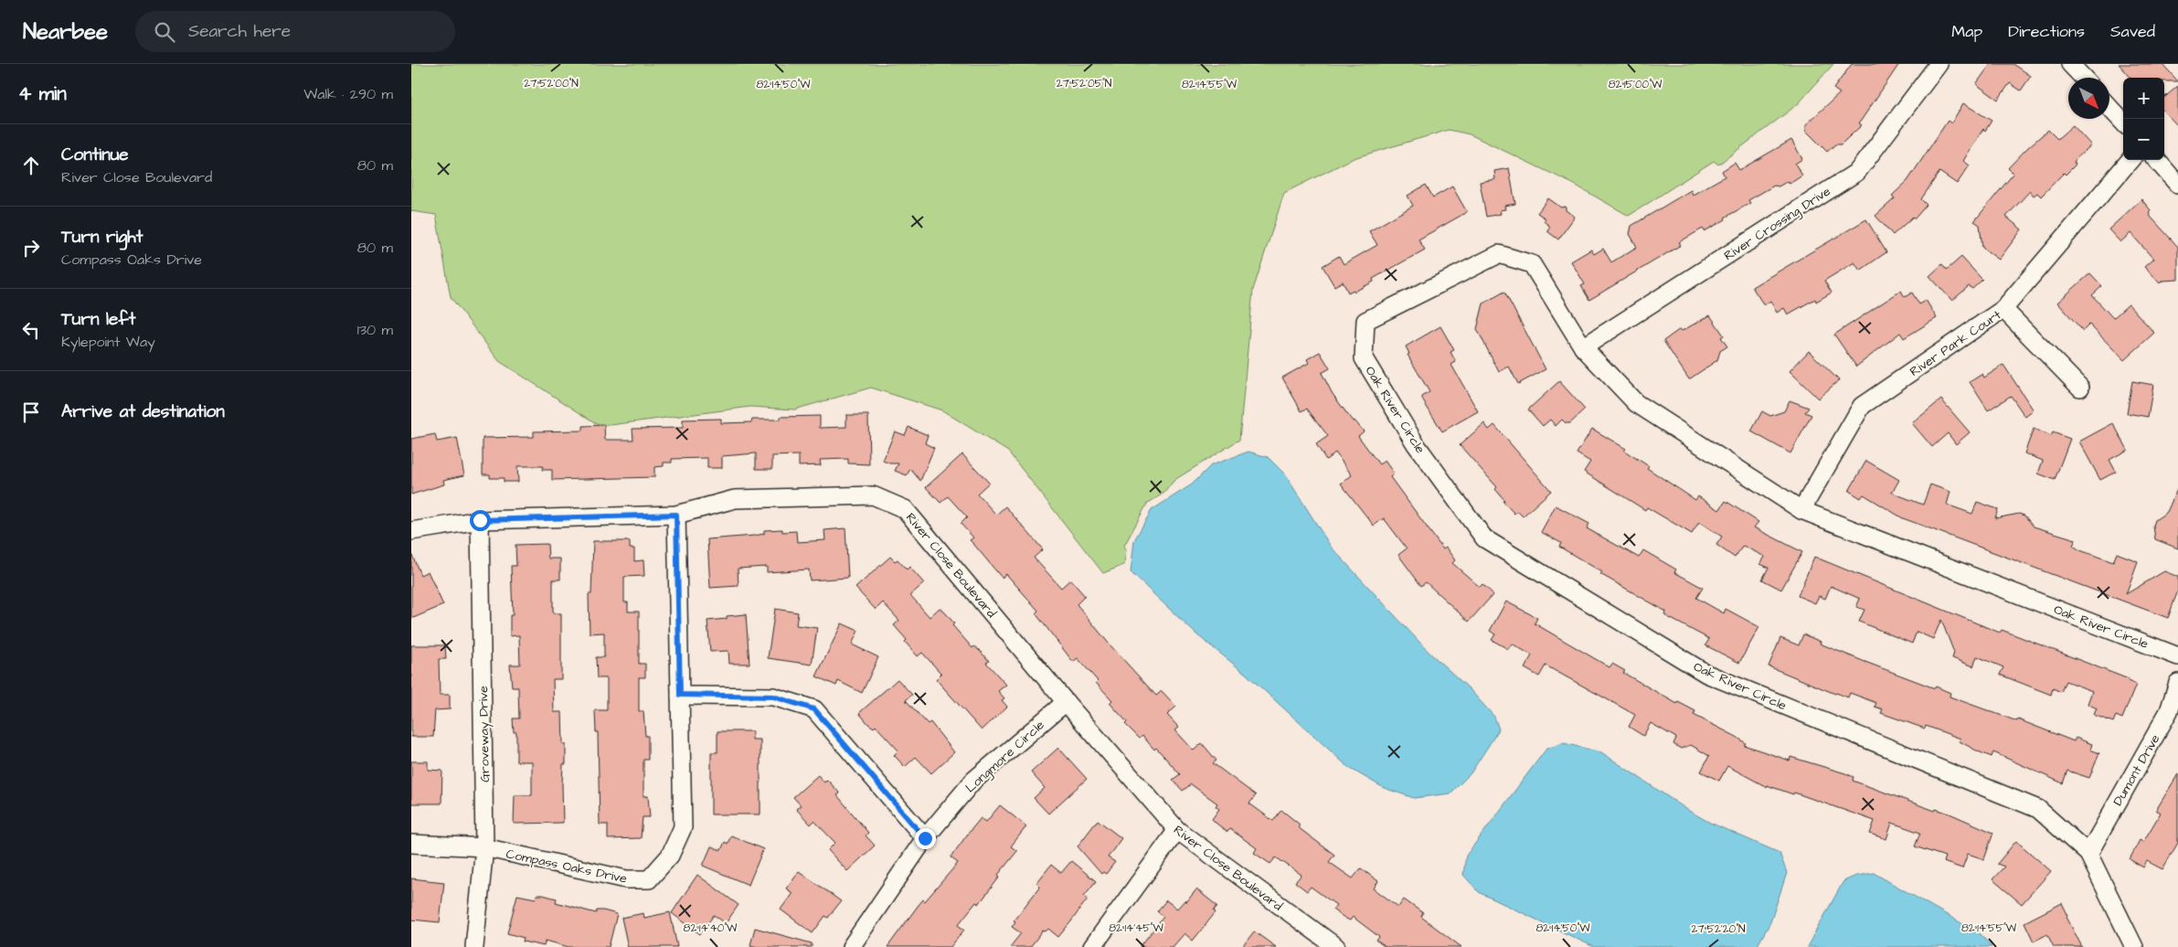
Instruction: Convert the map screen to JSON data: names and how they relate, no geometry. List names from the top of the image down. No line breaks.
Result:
{"streets":{"street":["River Crossing Drive","River Park Court","Oak River Circle","River Close Boulevard","Groveway Drive","Longmore Circle","Dumont Drive","Compass Oaks Drive"]},"crossings":[["River Crossing Drive","Oak River Circle"],["River Park Court","Oak River Circle"],["Oak River Circle","Dumont Drive"],["River Close Boulevard","Groveway Drive"],["River Close Boulevard","Longmore Circle"],["River Close Boulevard","Compass Oaks Drive"],["Groveway Drive","Compass Oaks Drive"]],"north":"bottom right","page":{"header":"Nearbee","search":"Search here","nav":["Map","Directions","Saved"],"heading":["4 min","Walk · 290 m"],"map_buttons":["+","−"],"list":[["Continue","River Close Boulevard","80 m"],["Turn right","Compass Oaks Drive","80 m"],["Turn left","Kylepoint Way","130 m"],"Arrive at destination"]},"coordinates":["27°52'00\"N","27°52'05\"N","82°14'50\"W","82°14'55\"W","82°15'00\"W","82°14'40\"W","82°14'45\"W","27°52'20\"N"]}
